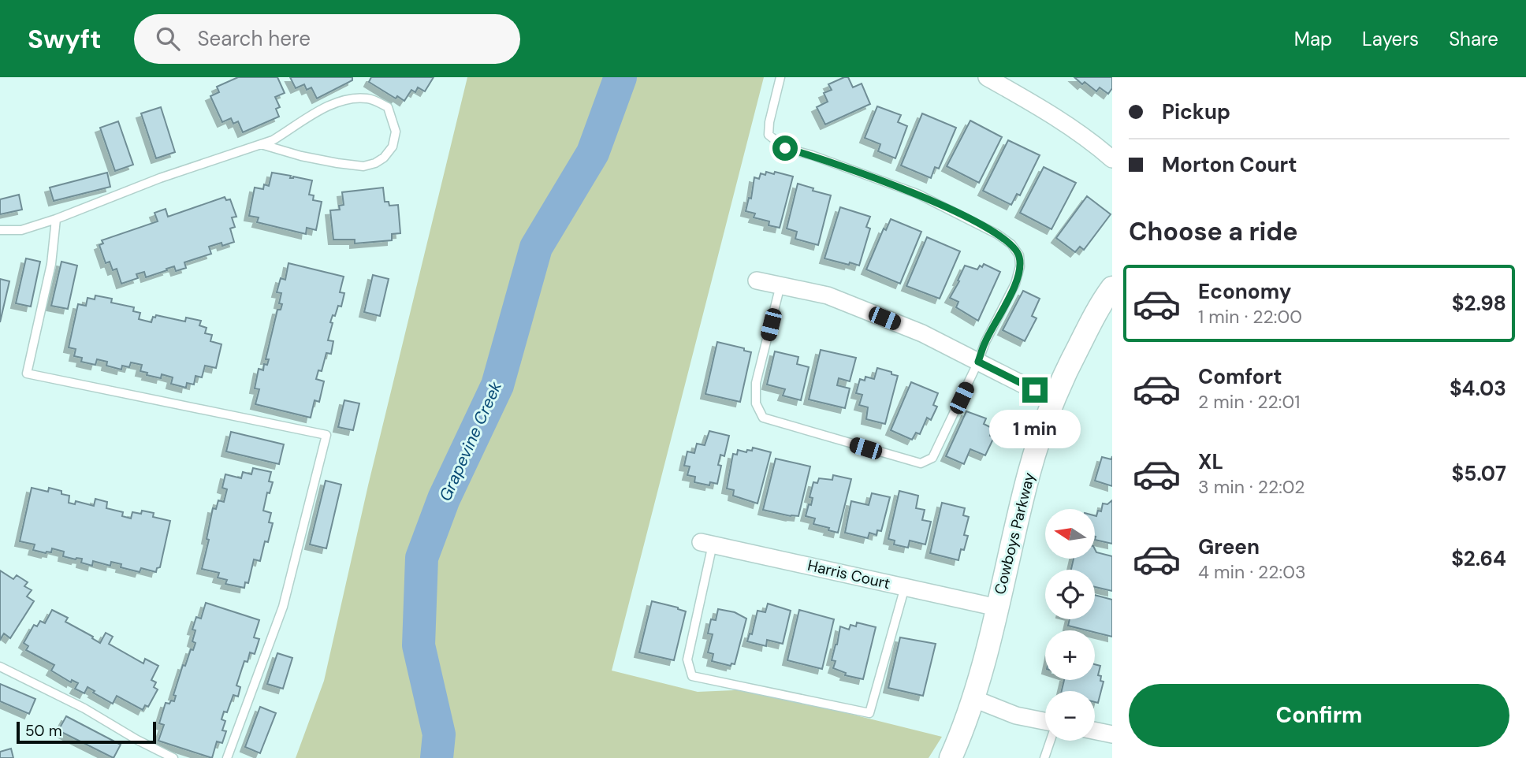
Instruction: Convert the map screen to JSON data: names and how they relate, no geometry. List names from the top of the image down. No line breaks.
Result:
{"streets":{"street":["Cowboys Parkway","Harris Court"]},"crossings":[["Cowboys Parkway","Harris Court"]],"water":["Grapevine Creek"],"scale_bar":"50 m","north":"left","page":{"header":"Swyft","search":"Search here","nav":["Map","Layers","Share"],"banner":["Pickup","Morton Court"],"heading":"Choose a ride","list":[{"name":"Economy","note":"1 min · 22:00","value":"$2.98"},{"name":"Comfort","note":"2 min · 22:01","value":"$4.03"},{"name":"XL","note":"3 min · 22:02","value":"$5.07"},{"name":"Green","note":"4 min · 22:03","value":"$2.64"}],"bubble":"1 min","map_buttons":["+","−"],"buttons":"Confirm","scale":"50 m"}}
